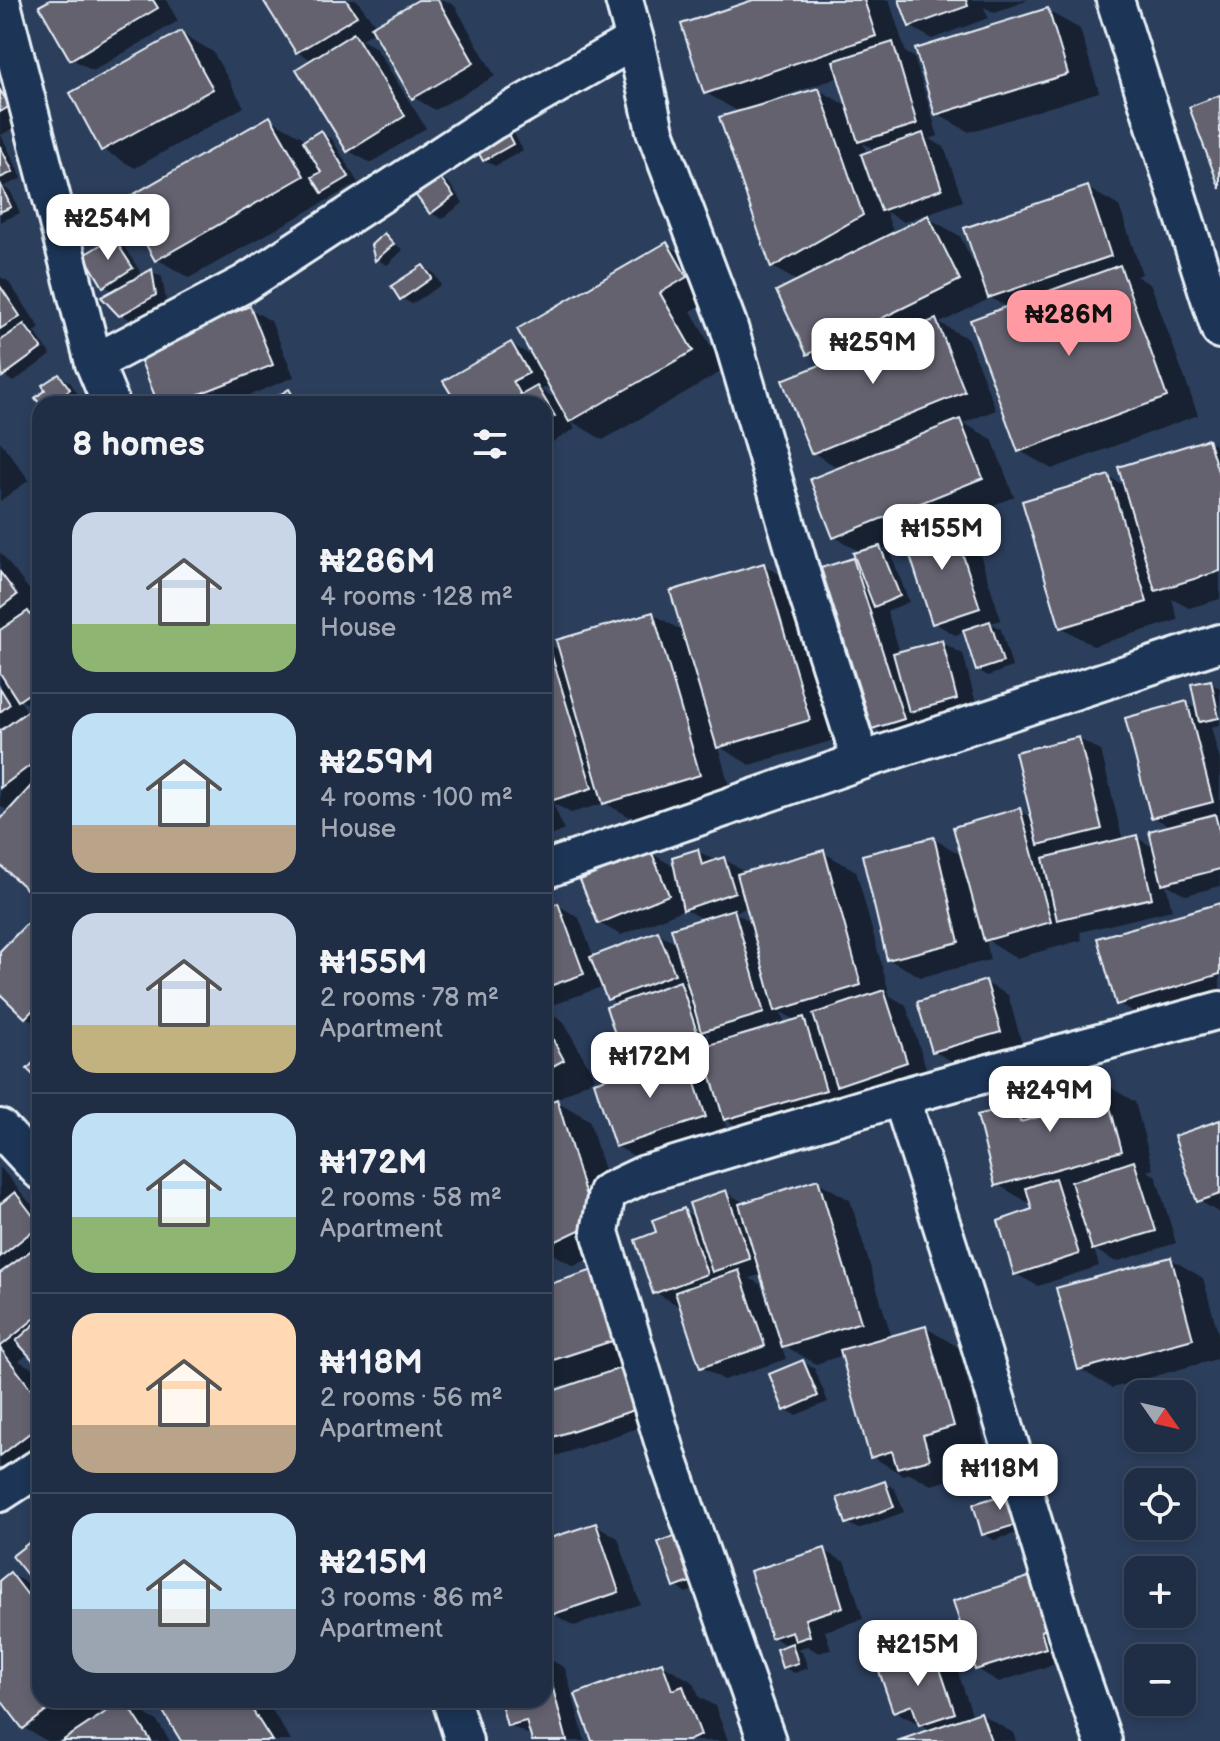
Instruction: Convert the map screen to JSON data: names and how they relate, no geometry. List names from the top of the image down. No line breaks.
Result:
{"north":"bottom right","page":{"price":["₦254M","₦286M","₦259M","₦155M","₦172M","₦249M","₦118M","₦215M"],"heading":"8 homes","list":[{"name":"₦286M","note":"4 rooms · 128 m² · House"},{"name":"₦259M","note":"4 rooms · 100 m² · House"},{"name":"₦155M","note":"2 rooms · 78 m² · Apartment"},{"name":"₦172M","note":"2 rooms · 58 m² · Apartment"},{"name":"₦118M","note":"2 rooms · 56 m² · Apartment"},{"name":"₦215M","note":"3 rooms · 86 m² · Apartment"}],"map_buttons":["+","−"]}}
